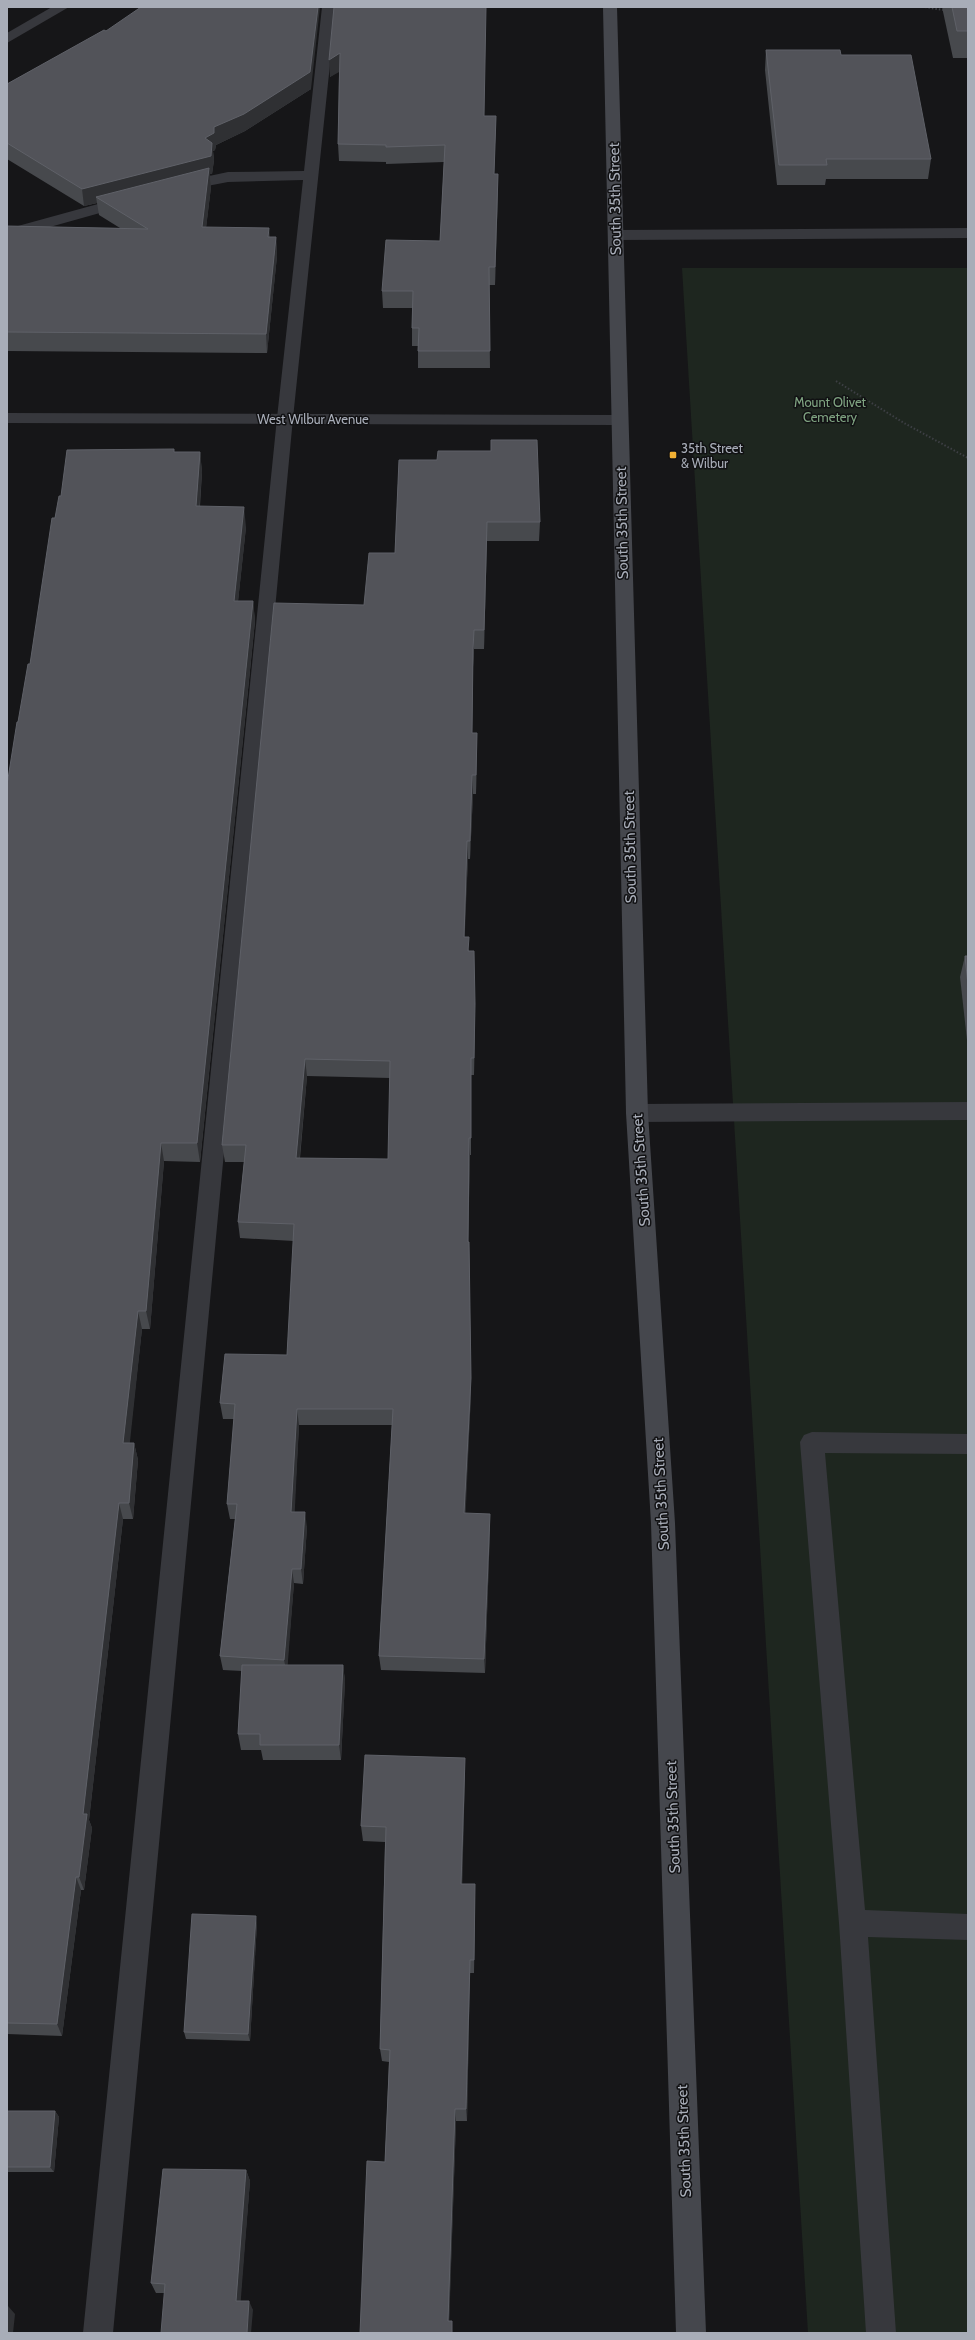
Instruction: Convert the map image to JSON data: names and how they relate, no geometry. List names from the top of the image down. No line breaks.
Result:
{"streets":{"main road":["South 35th Street"],"street":["West Wilbur Avenue"]},"crossings":[["South 35th Street","West Wilbur Avenue"]],"parks":["Mount Olivet Cemetery"],"places":{"transit":["35th Street & Wilbur"]}}
